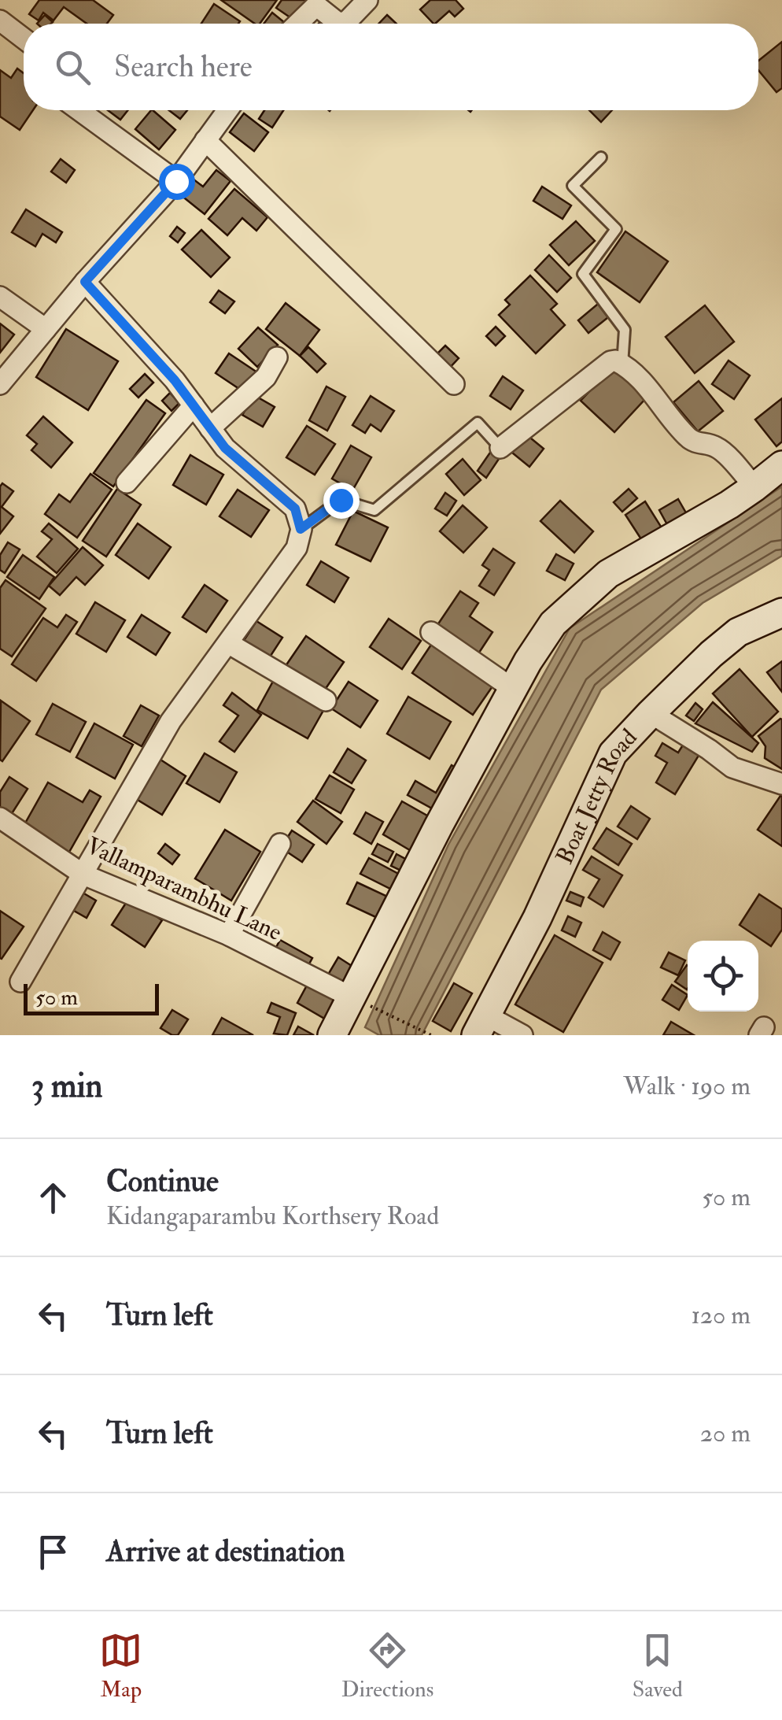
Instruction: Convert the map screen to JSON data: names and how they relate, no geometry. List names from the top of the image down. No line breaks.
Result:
{"streets":{"main road":["Boat Jetty Road"],"street":["Vallamparambhu Lane"]},"scale_bar":"50 m","page":{"search":"Search here","scale":"50 m","heading":["3 min","Walk · 190 m"],"list":[["Continue","Kidangaparambu Korthsery Road","50 m"],["Turn left","120 m"],["Turn left","20 m"],"Arrive at destination"],"nav":["Map","Directions","Saved"]}}
